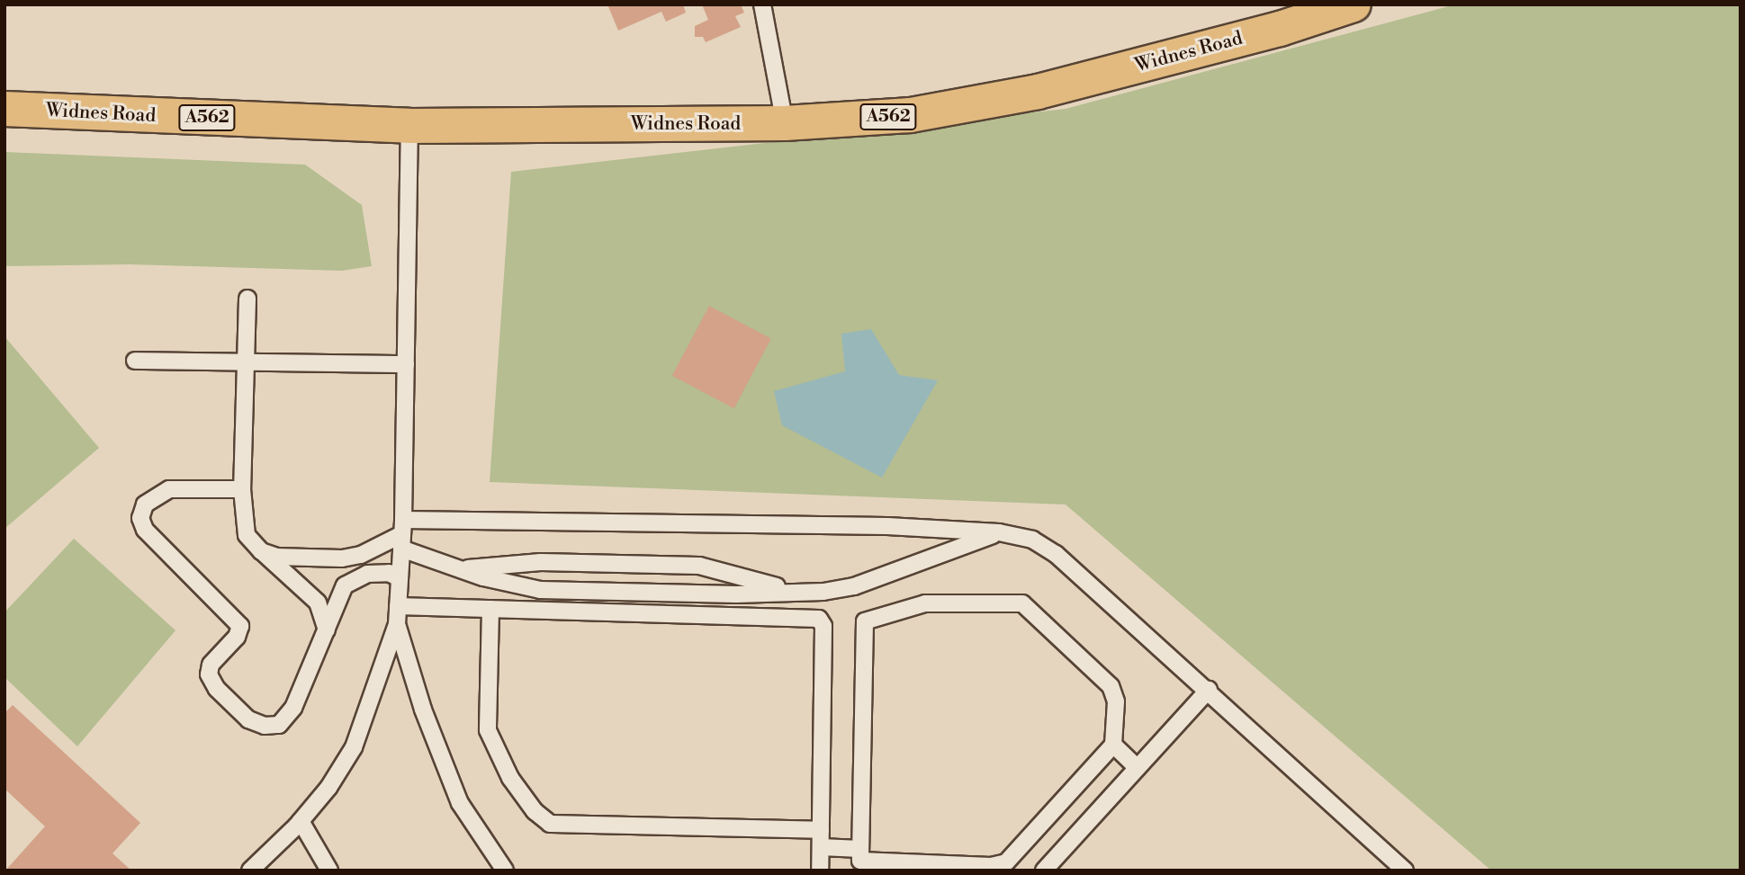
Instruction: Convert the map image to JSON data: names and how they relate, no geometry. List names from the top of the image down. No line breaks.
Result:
{"streets":{"main road":["Widnes Road","A562"]}}
